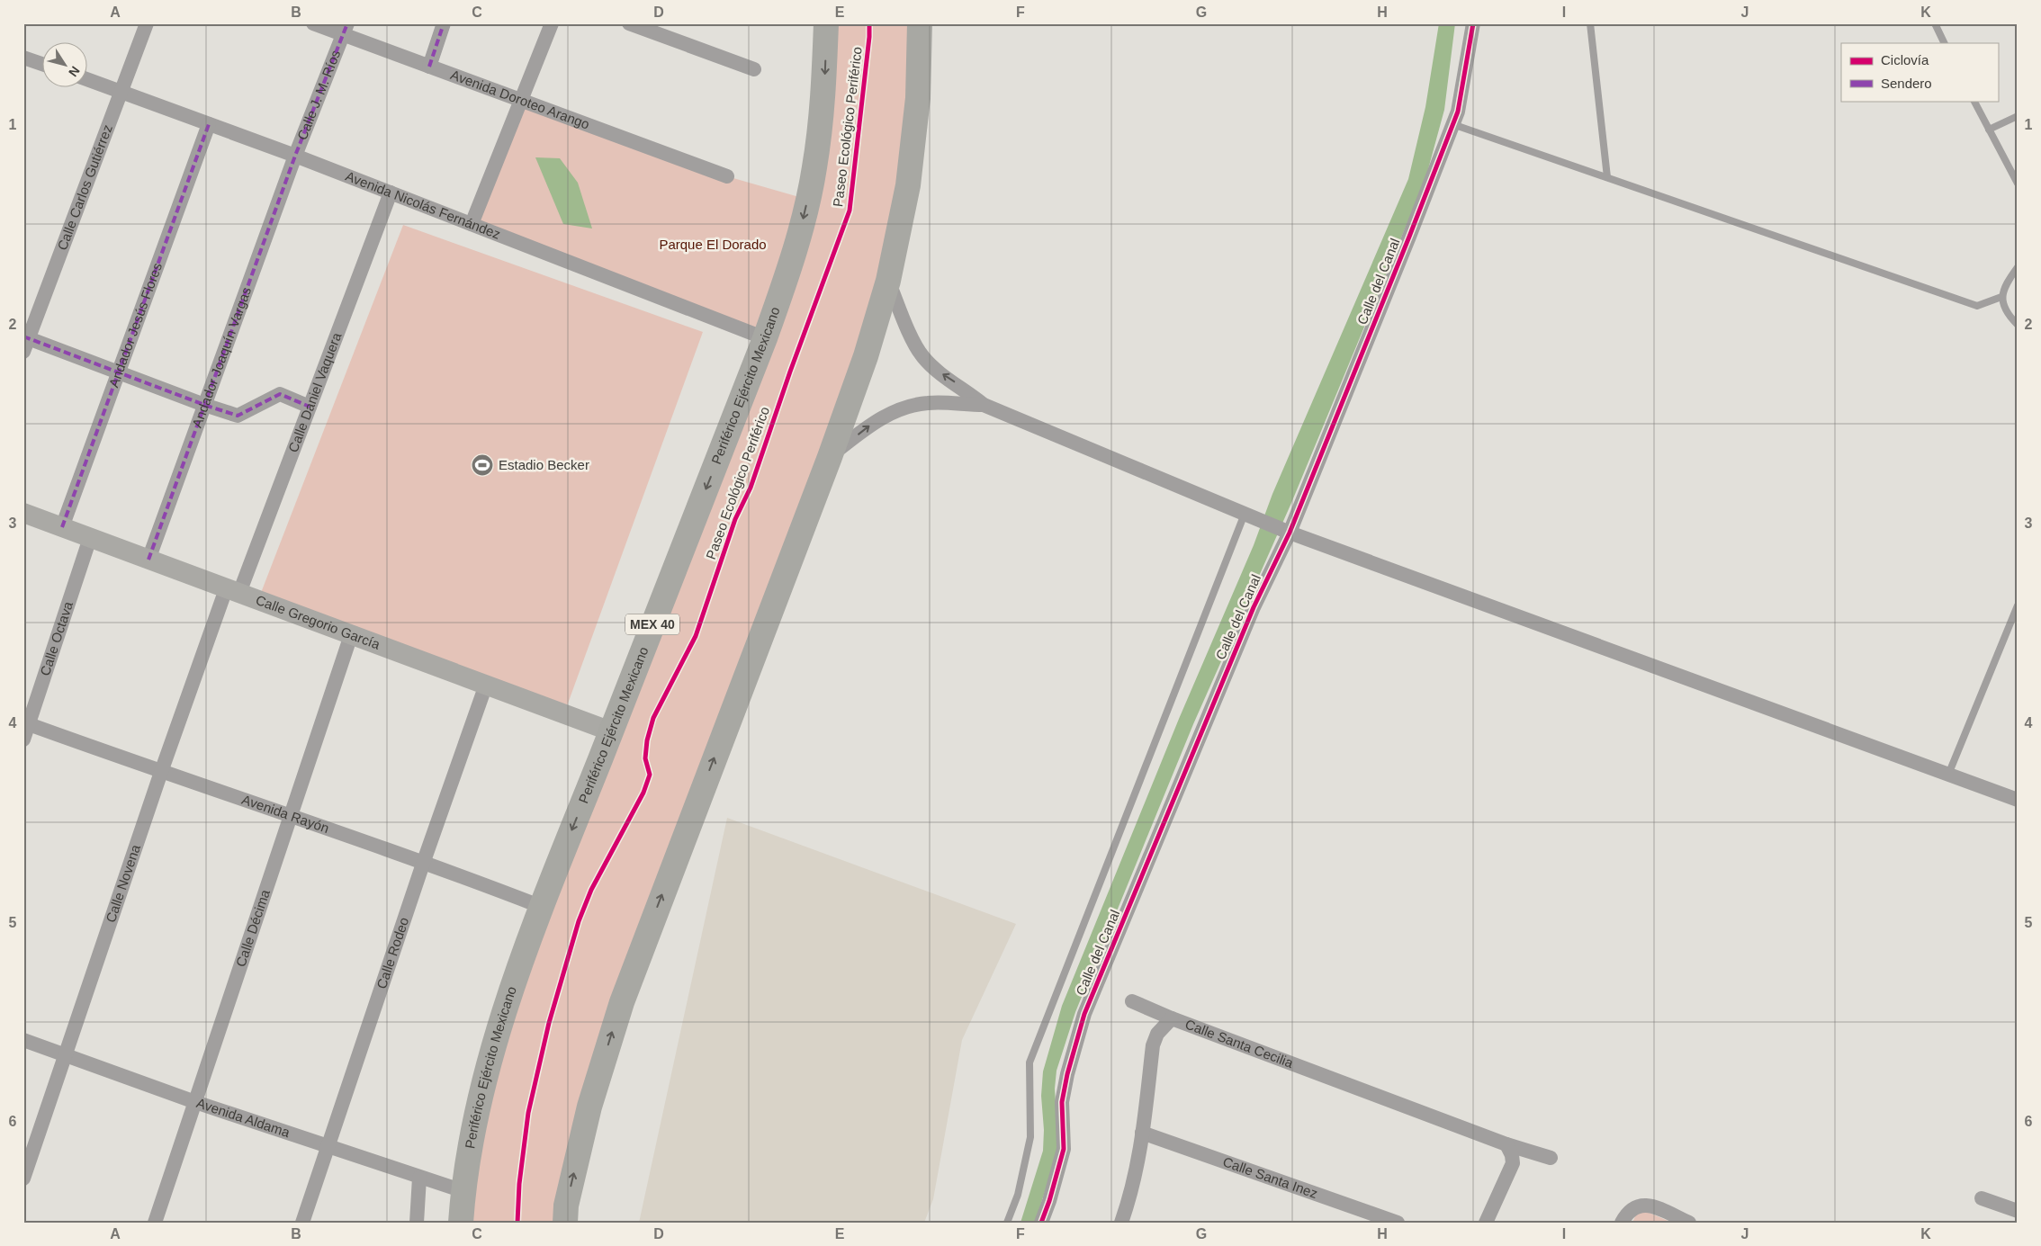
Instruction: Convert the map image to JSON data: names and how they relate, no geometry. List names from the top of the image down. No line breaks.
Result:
{"streets":{"highway":["Periférico Ejército Mexicano","MEX 40"],"street":["Calle J. M. Ríos","Avenida Doroteo Arango","Calle Carlos Gutiérrez","Avenida Nicolás Fernández","Calle del Canal","Andador Jesús Flores","Andador Joaquín Vargas","Calle Daniel Vaquera","Calle Gregorio García","Calle Octava","Avenida Rayón","Calle Novena","Calle Décima","Calle Rodeo","Calle Santa Cecilia","Avenida Aldama","Calle Santa Inez"],"cycle path":["Paseo Ecológico Periférico"]},"crossings":[["Calle J. M. Ríos","Avenida Doroteo Arango"],["Calle J. M. Ríos","Avenida Nicolás Fernández"],["Calle J. M. Ríos","Andador Joaquín Vargas"],["Calle Carlos Gutiérrez","Avenida Nicolás Fernández"],["Avenida Nicolás Fernández","Andador Jesús Flores"],["Avenida Nicolás Fernández","Andador Joaquín Vargas"],["Avenida Nicolás Fernández","Periférico Ejército Mexicano"],["Avenida Nicolás Fernández","Calle Daniel Vaquera"],["Andador Jesús Flores","Calle Gregorio García"],["Andador Joaquín Vargas","Calle Gregorio García"],["Periférico Ejército Mexicano","Calle Gregorio García"],["Periférico Ejército Mexicano","Avenida Rayón"],["Periférico Ejército Mexicano","Avenida Aldama"],["Calle Daniel Vaquera","Calle Gregorio García"],["Calle Daniel Vaquera","Calle Novena"],["Calle Gregorio García","Calle Octava"],["Calle Gregorio García","Calle Novena"],["Calle Gregorio García","Calle Décima"],["Calle Gregorio García","Calle Rodeo"],["Calle Octava","Avenida Rayón"],["Avenida Rayón","Calle Novena"],["Avenida Rayón","Calle Décima"],["Avenida Rayón","Calle Rodeo"],["Calle Novena","Avenida Aldama"],["Calle Décima","Avenida Aldama"],["Calle Rodeo","Avenida Aldama"],["Calle Santa Cecilia","Calle Santa Inez"]],"parks":["Parque El Dorado"],"places":{"sports":["Estadio Becker"]},"legend":["Ciclovía","Sendero"],"north":"bottom right","grid":{"columns":["A","B","C","D","E","F","G","H","I","J","K"],"rows":["1","2","3","4","5","6"]}}
